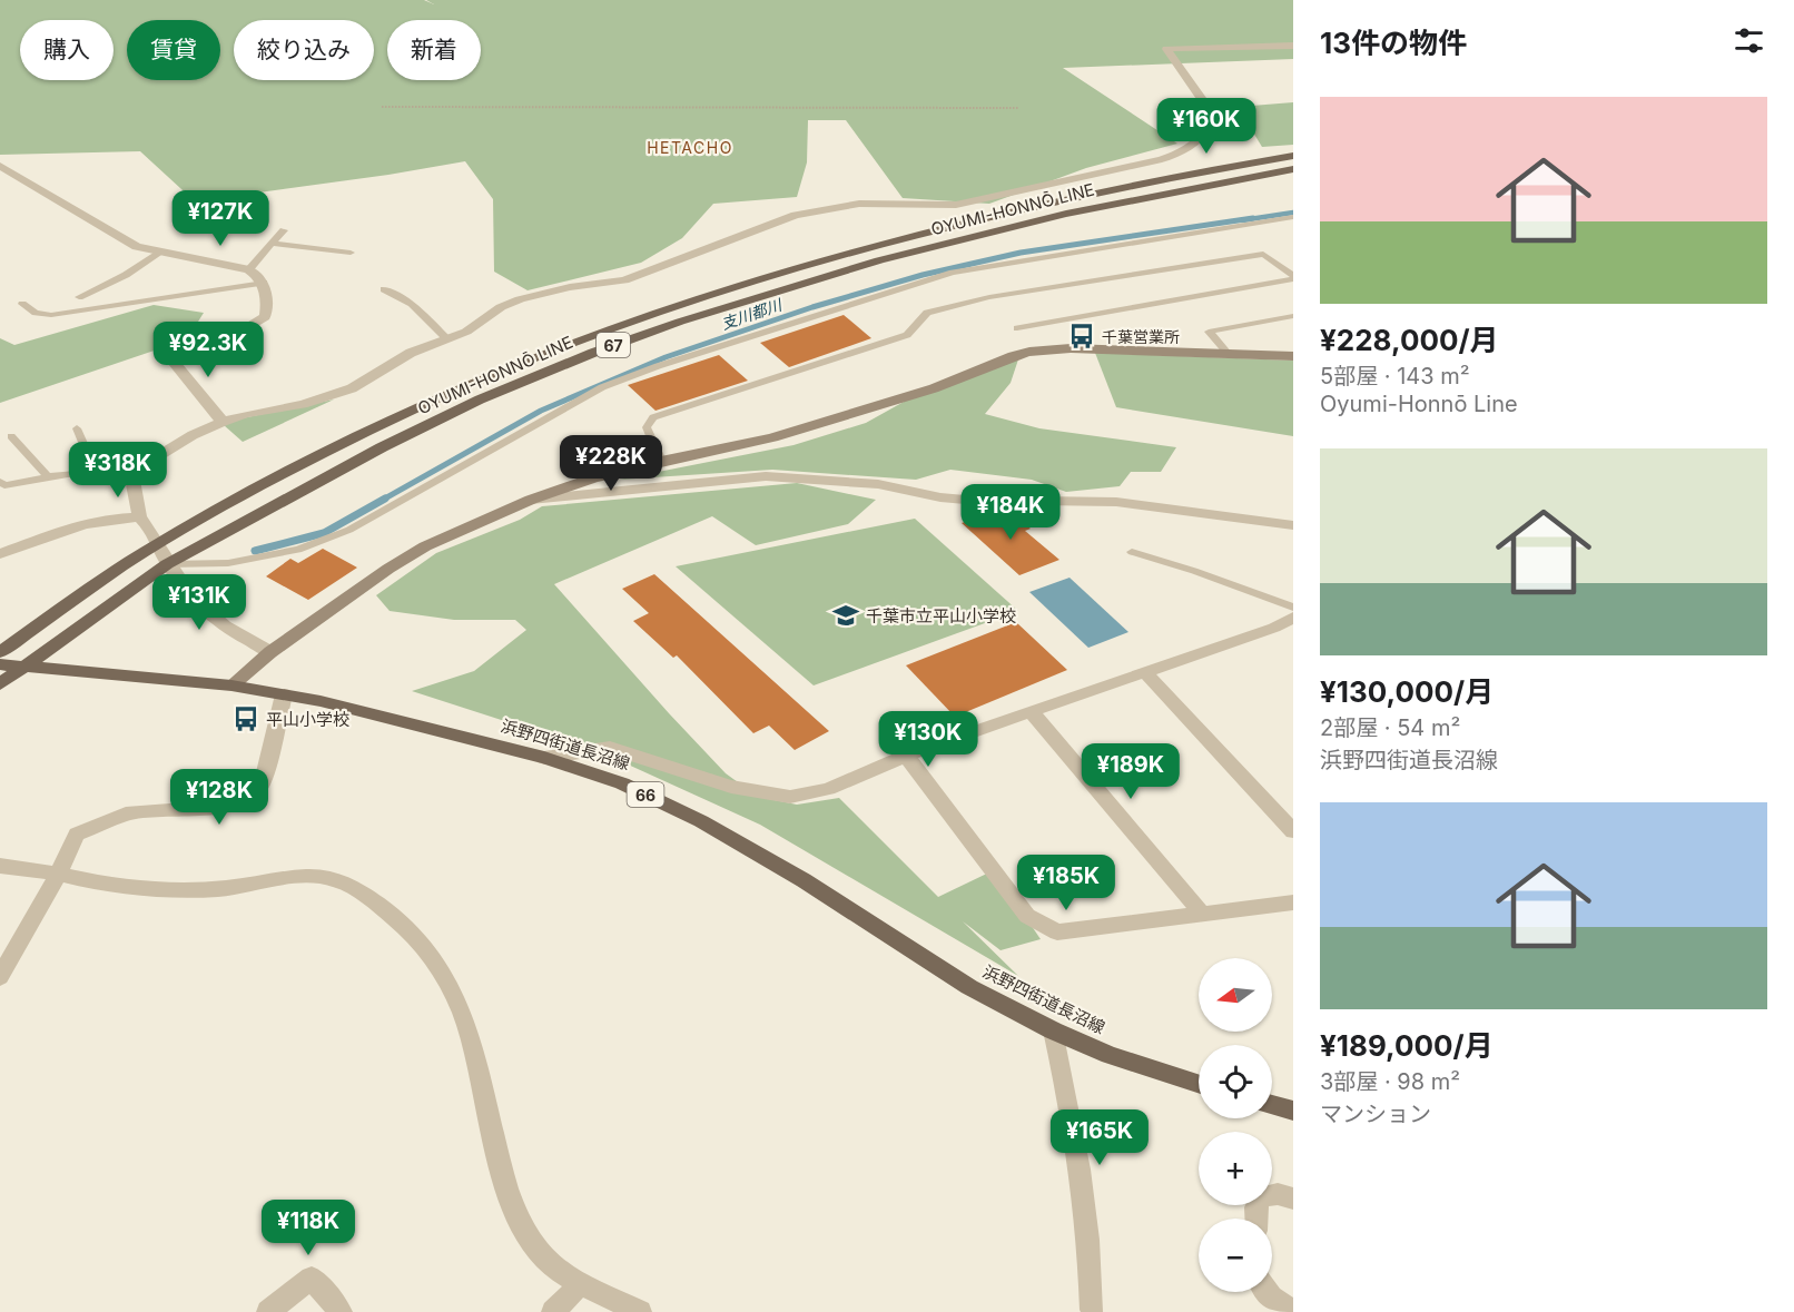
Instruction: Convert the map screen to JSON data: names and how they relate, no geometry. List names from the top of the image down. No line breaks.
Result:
{"streets":{"main road":["OYUMI-HONNŌ LINE","67","浜野四街道長沼線","66"]},"crossings":[["OYUMI-HONNŌ LINE","浜野四街道長沼線"]],"districts":["HETACHO"],"water":["支川都川"],"places":{"bus stop":["千葉営業所","平山小学校"],"school or university":["千葉市立平山小学校"]},"north":"left","page":{"heading":"13件の物件","chip":["購入","賃貸","絞り込み","新着"],"list":[{"name":"¥228,000/月","note":"5部屋 · 143 m² · Oyumi-Honnō Line"},{"name":"¥130,000/月","note":"2部屋 · 54 m² · 浜野四街道長沼線"},{"name":"¥189,000/月","note":"3部屋 · 98 m² · マンション"}],"price":["¥160K","¥127K","¥92.3K","¥228K","¥318K","¥184K","¥131K","¥130K","¥189K","¥128K","¥185K","¥165K","¥118K"],"map_buttons":["+","−"]}}
